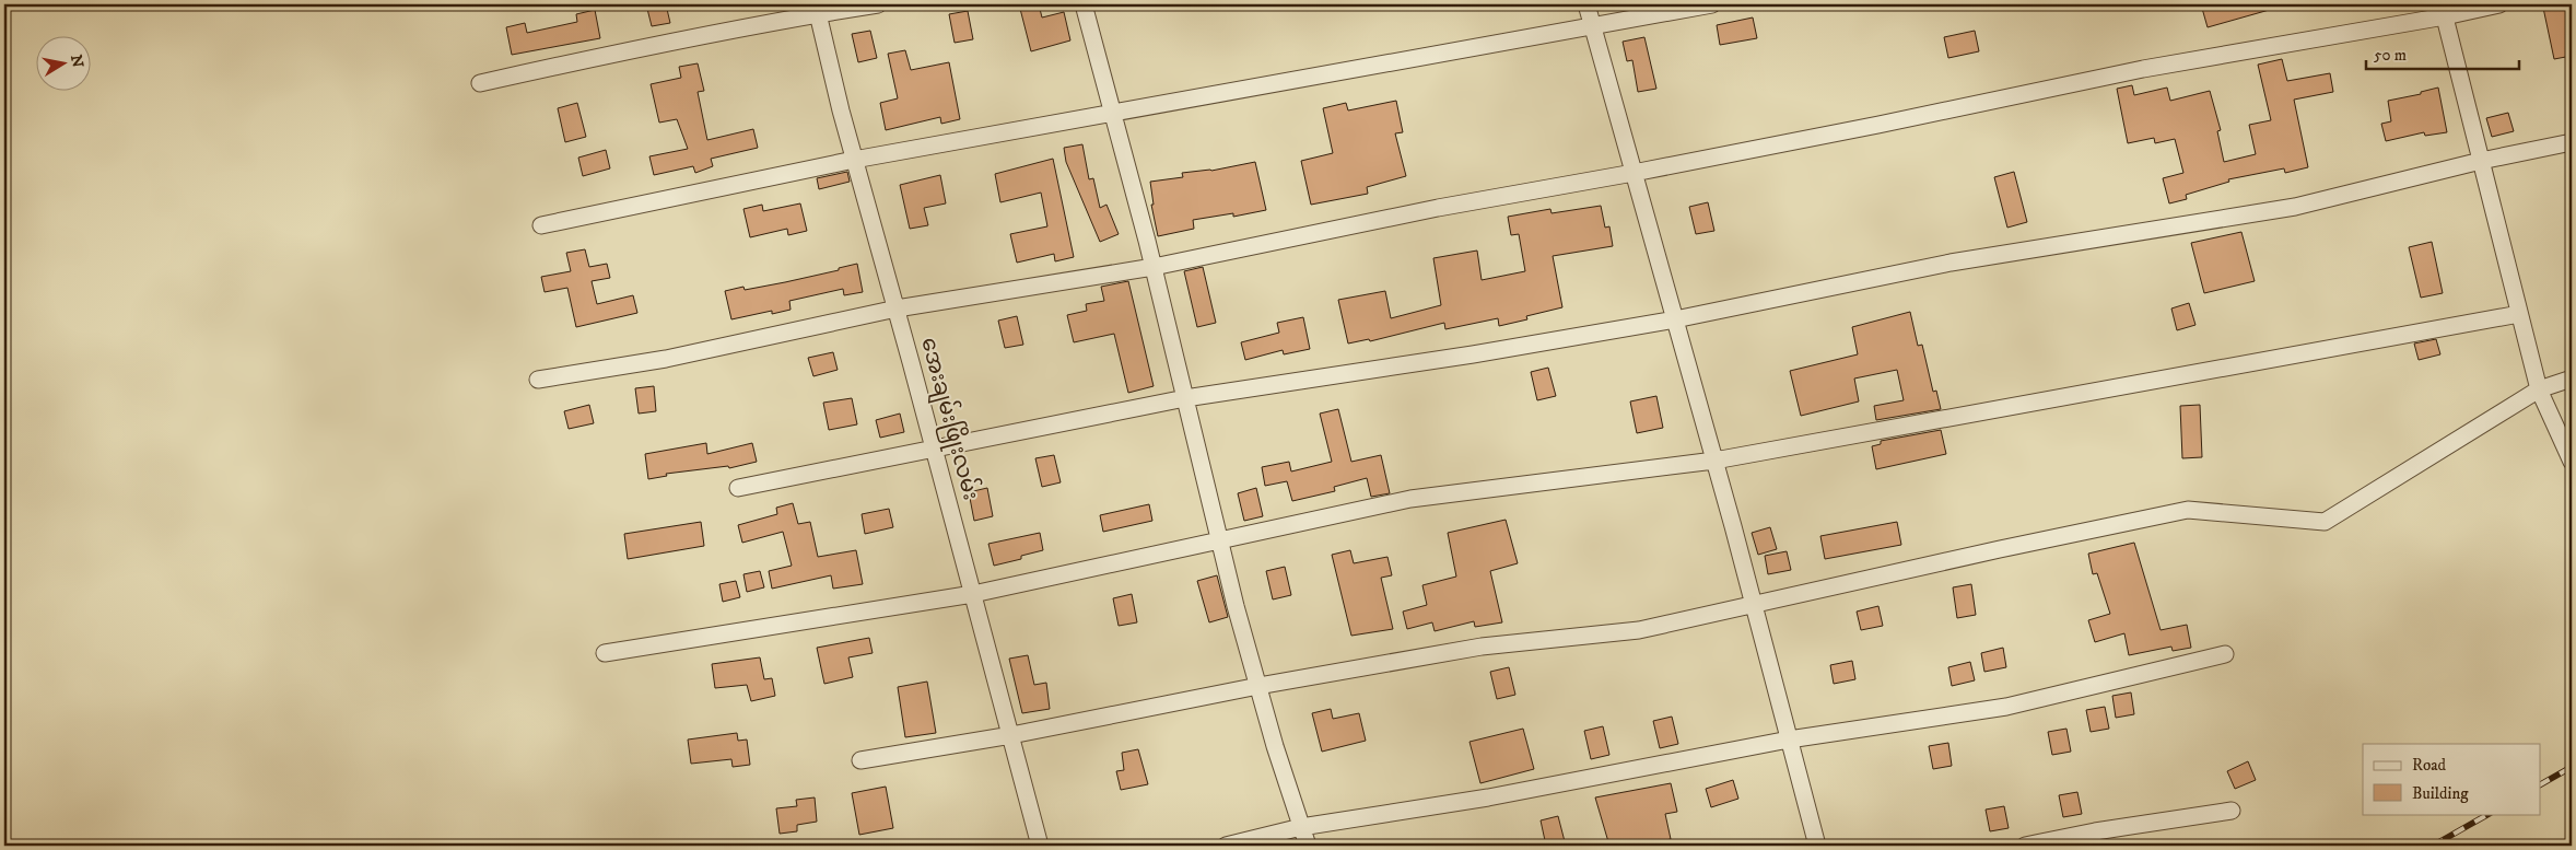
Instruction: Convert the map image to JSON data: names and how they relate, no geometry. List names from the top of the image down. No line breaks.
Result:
{"streets":{"street":["အေးချမ်းဖြိုးလမ်း"]},"legend":["Road","Building"],"scale_bar":"50 m","north":"right"}
